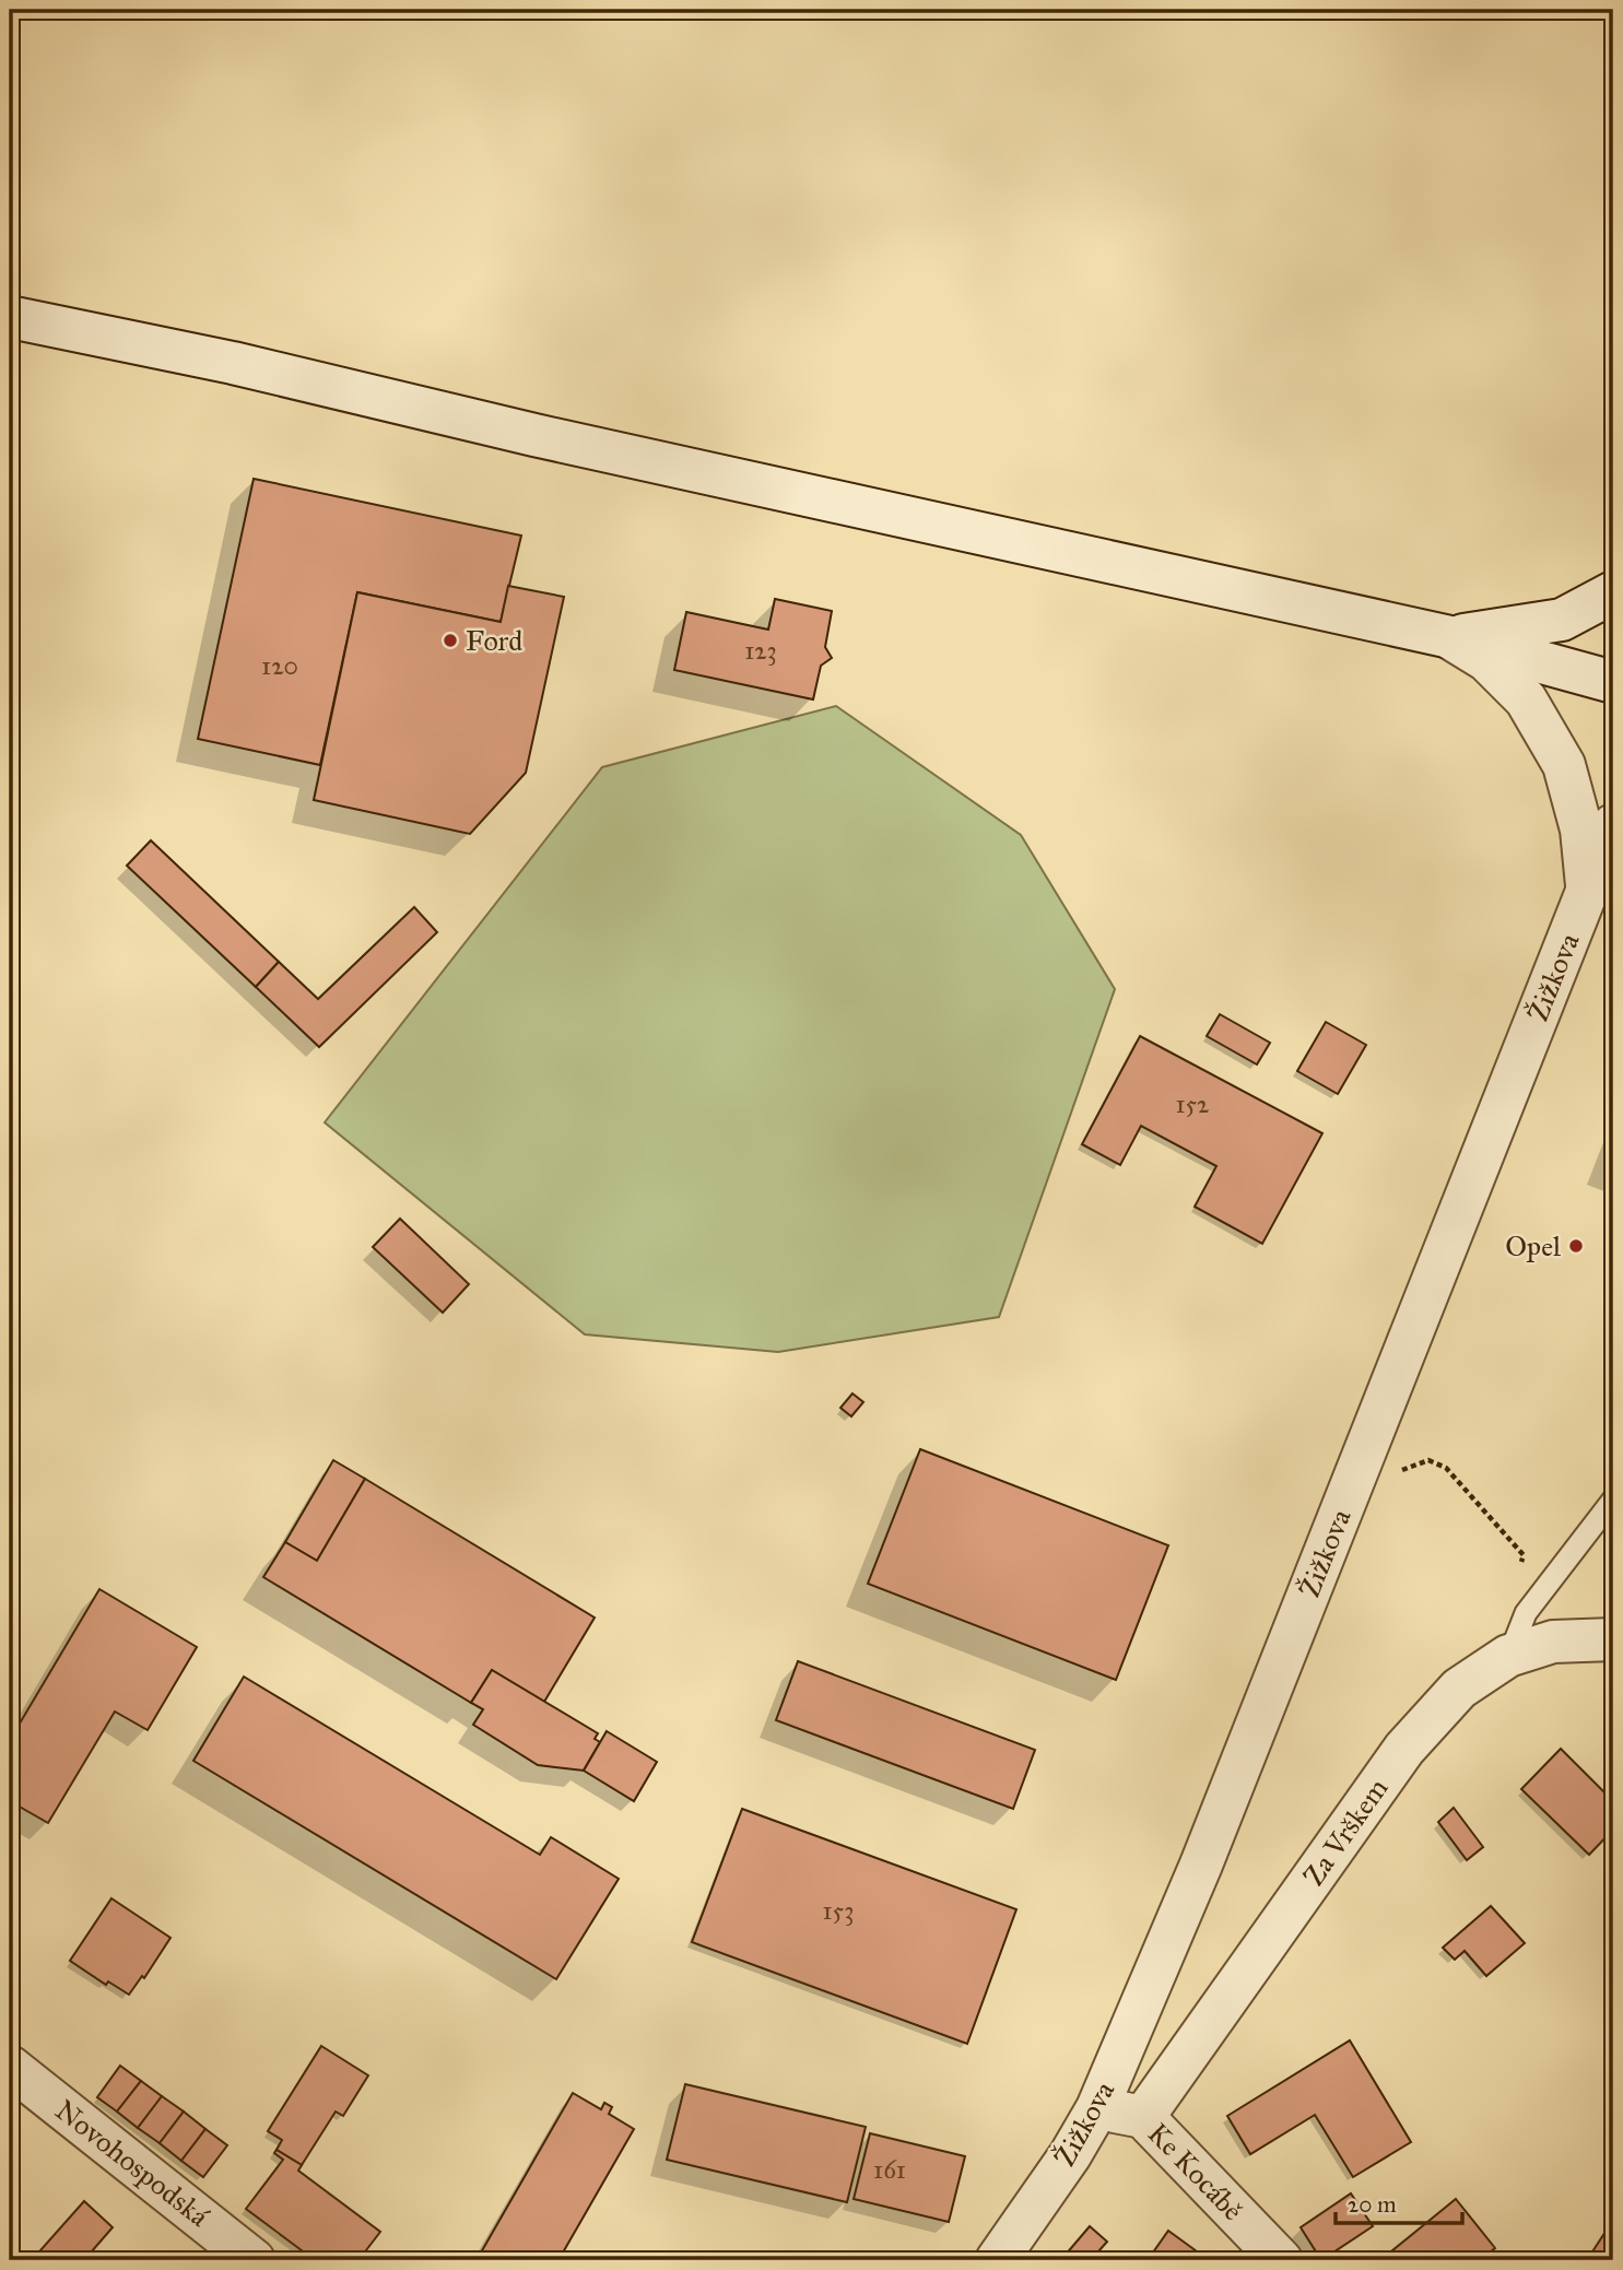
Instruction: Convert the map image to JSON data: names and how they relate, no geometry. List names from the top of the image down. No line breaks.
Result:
{"streets":{"street":["Žižkova","Za Vrškem","Novohospodská","Ke Kocábě"]},"crossings":[["Žižkova","Ke Kocábě"],["Za Vrškem","Ke Kocábě"]],"places":["Ford","Opel"],"house_numbers":["123","120","152","153","161"],"scale_bar":"20 m"}
